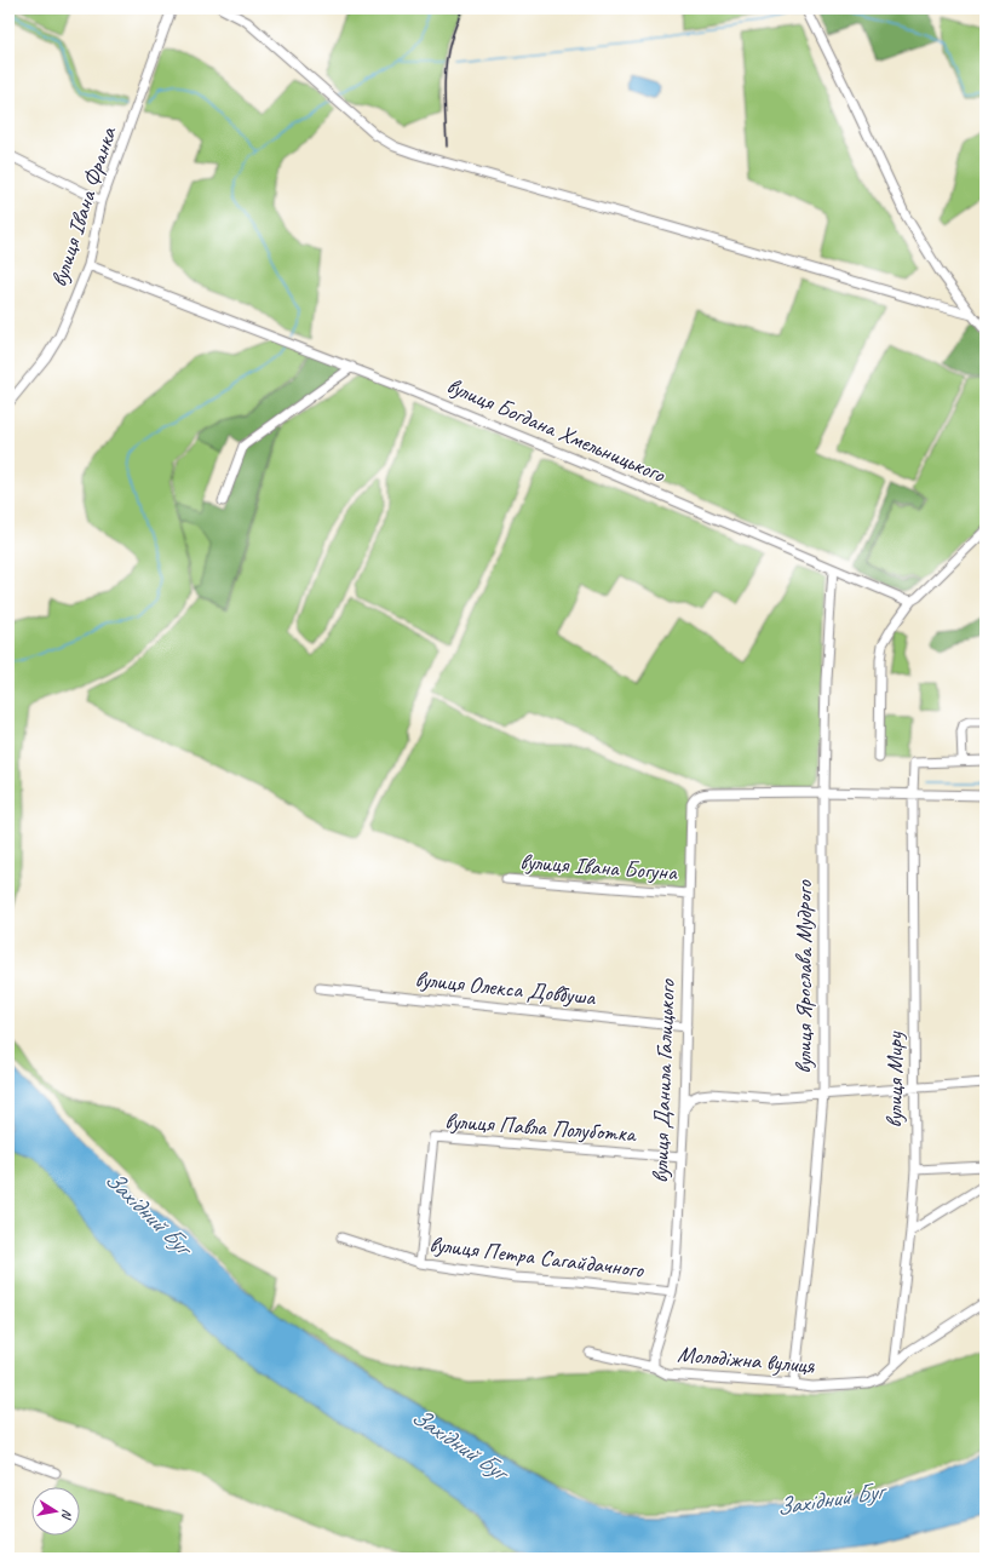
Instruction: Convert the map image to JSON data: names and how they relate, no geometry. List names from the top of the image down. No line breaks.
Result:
{"streets":{"street":["вулиця Івана Франка","вулиця Богдана Хмельницького","вулиця Івана Богуна","вулиця Ярослава Мудрого","вулиця Олекса Довбуша","вулиця Миру","вулиця Данила Галицького","вулиця Павла Полуботка","вулиця Петра Сагайдачного","Молодіжна вулиця"]},"crossings":[["вулиця Івана Франка","вулиця Богдана Хмельницького"],["вулиця Богдана Хмельницького","вулиця Ярослава Мудрого"],["вулиця Івана Богуна","вулиця Данила Галицького"],["вулиця Ярослава Мудрого","вулиця Данила Галицького"],["вулиця Ярослава Мудрого","Молодіжна вулиця"],["вулиця Олекса Довбуша","вулиця Данила Галицького"],["вулиця Миру","Молодіжна вулиця"],["вулиця Данила Галицького","вулиця Павла Полуботка"],["вулиця Данила Галицького","вулиця Петра Сагайдачного"],["вулиця Данила Галицького","Молодіжна вулиця"],["вулиця Павла Полуботка","вулиця Петра Сагайдачного"]],"water":["Західний Буг"],"north":"right"}
